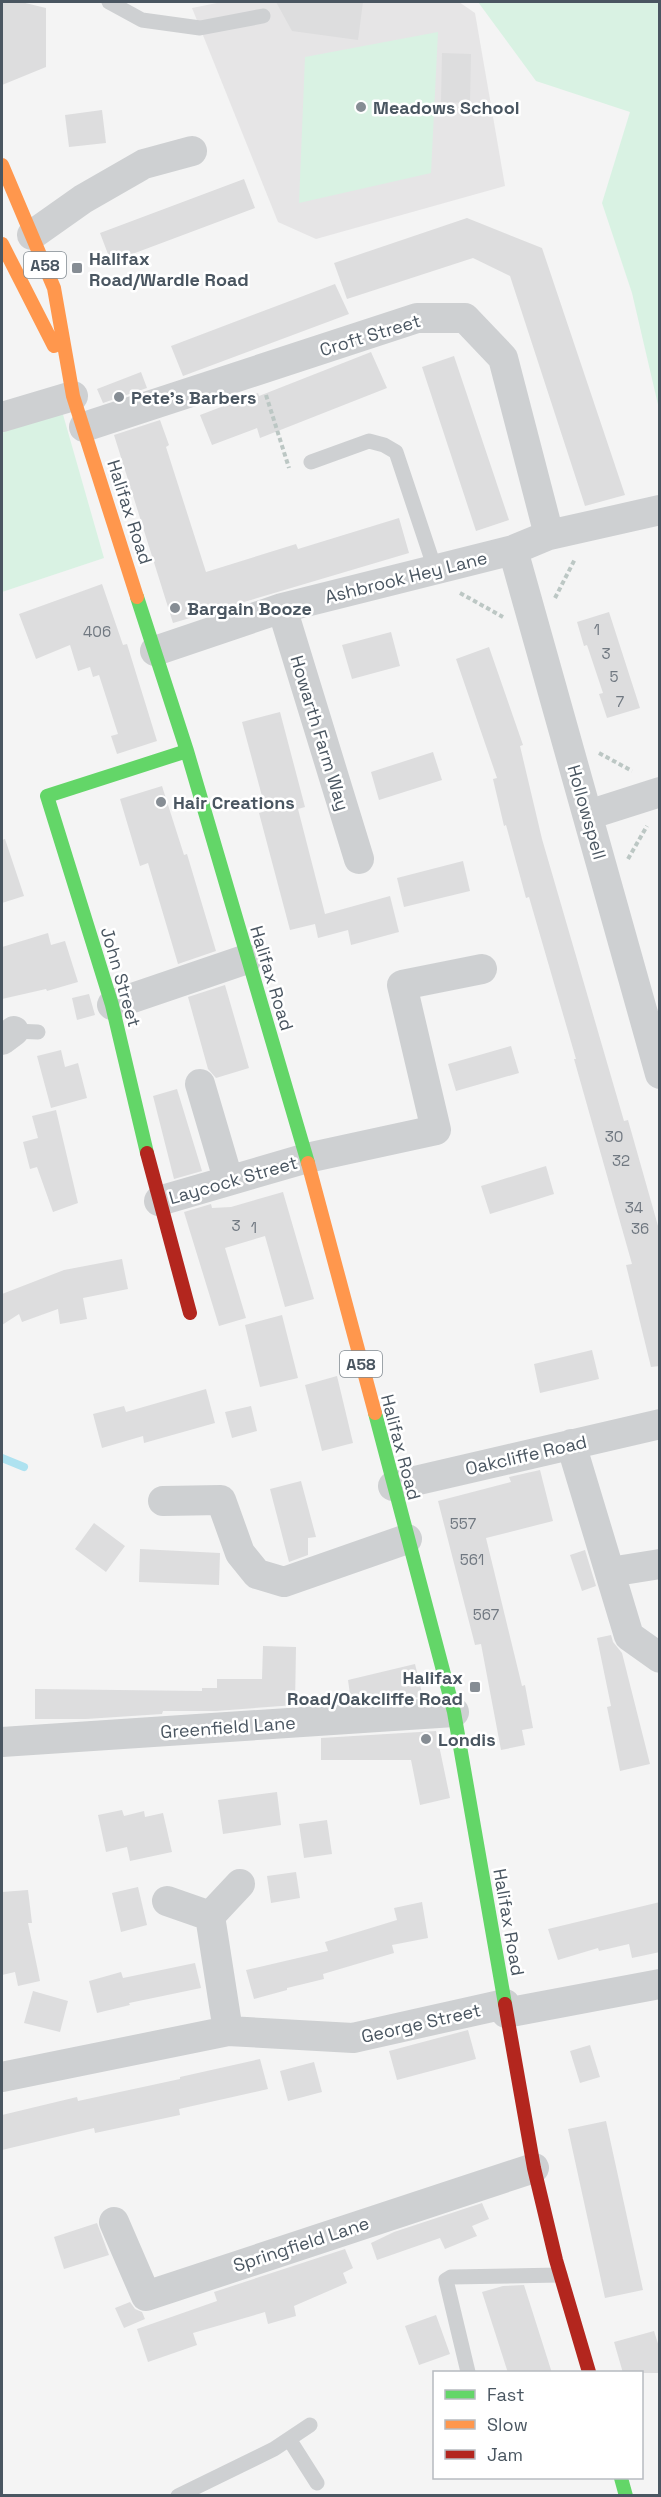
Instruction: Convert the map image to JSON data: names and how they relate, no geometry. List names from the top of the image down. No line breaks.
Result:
{"streets":{"main road":["A58","Halifax Road","John Street"],"street":["Croft Street","Ashbrook Hey Lane","Howarth Farm Way","Hollowspell","Laycock Street","Oakcliffe Road","Greenfield Lane","George Street","Springfield Lane"]},"crossings":[["Croft Street","Halifax Road"],["Croft Street","Ashbrook Hey Lane"],["Halifax Road","Ashbrook Hey Lane"],["Halifax Road","John Street"],["Halifax Road","Laycock Street"],["Halifax Road","Oakcliffe Road"],["Halifax Road","Greenfield Lane"],["Halifax Road","George Street"],["Halifax Road","Springfield Lane"],["Ashbrook Hey Lane","Howarth Farm Way"],["Ashbrook Hey Lane","Hollowspell"],["John Street","Laycock Street"]],"places":{"other":["Meadows School","Pete's Barbers","Bargain Booze","Hair Creations","Londis"],"transit":["Halifax Road/Wardle Road","Halifax Road/Oakcliffe Road"]},"house_numbers":["1","406","3","5","7","30","32","34","3","1","36","557","561","567"],"legend":["Fast","Slow","Jam"]}
